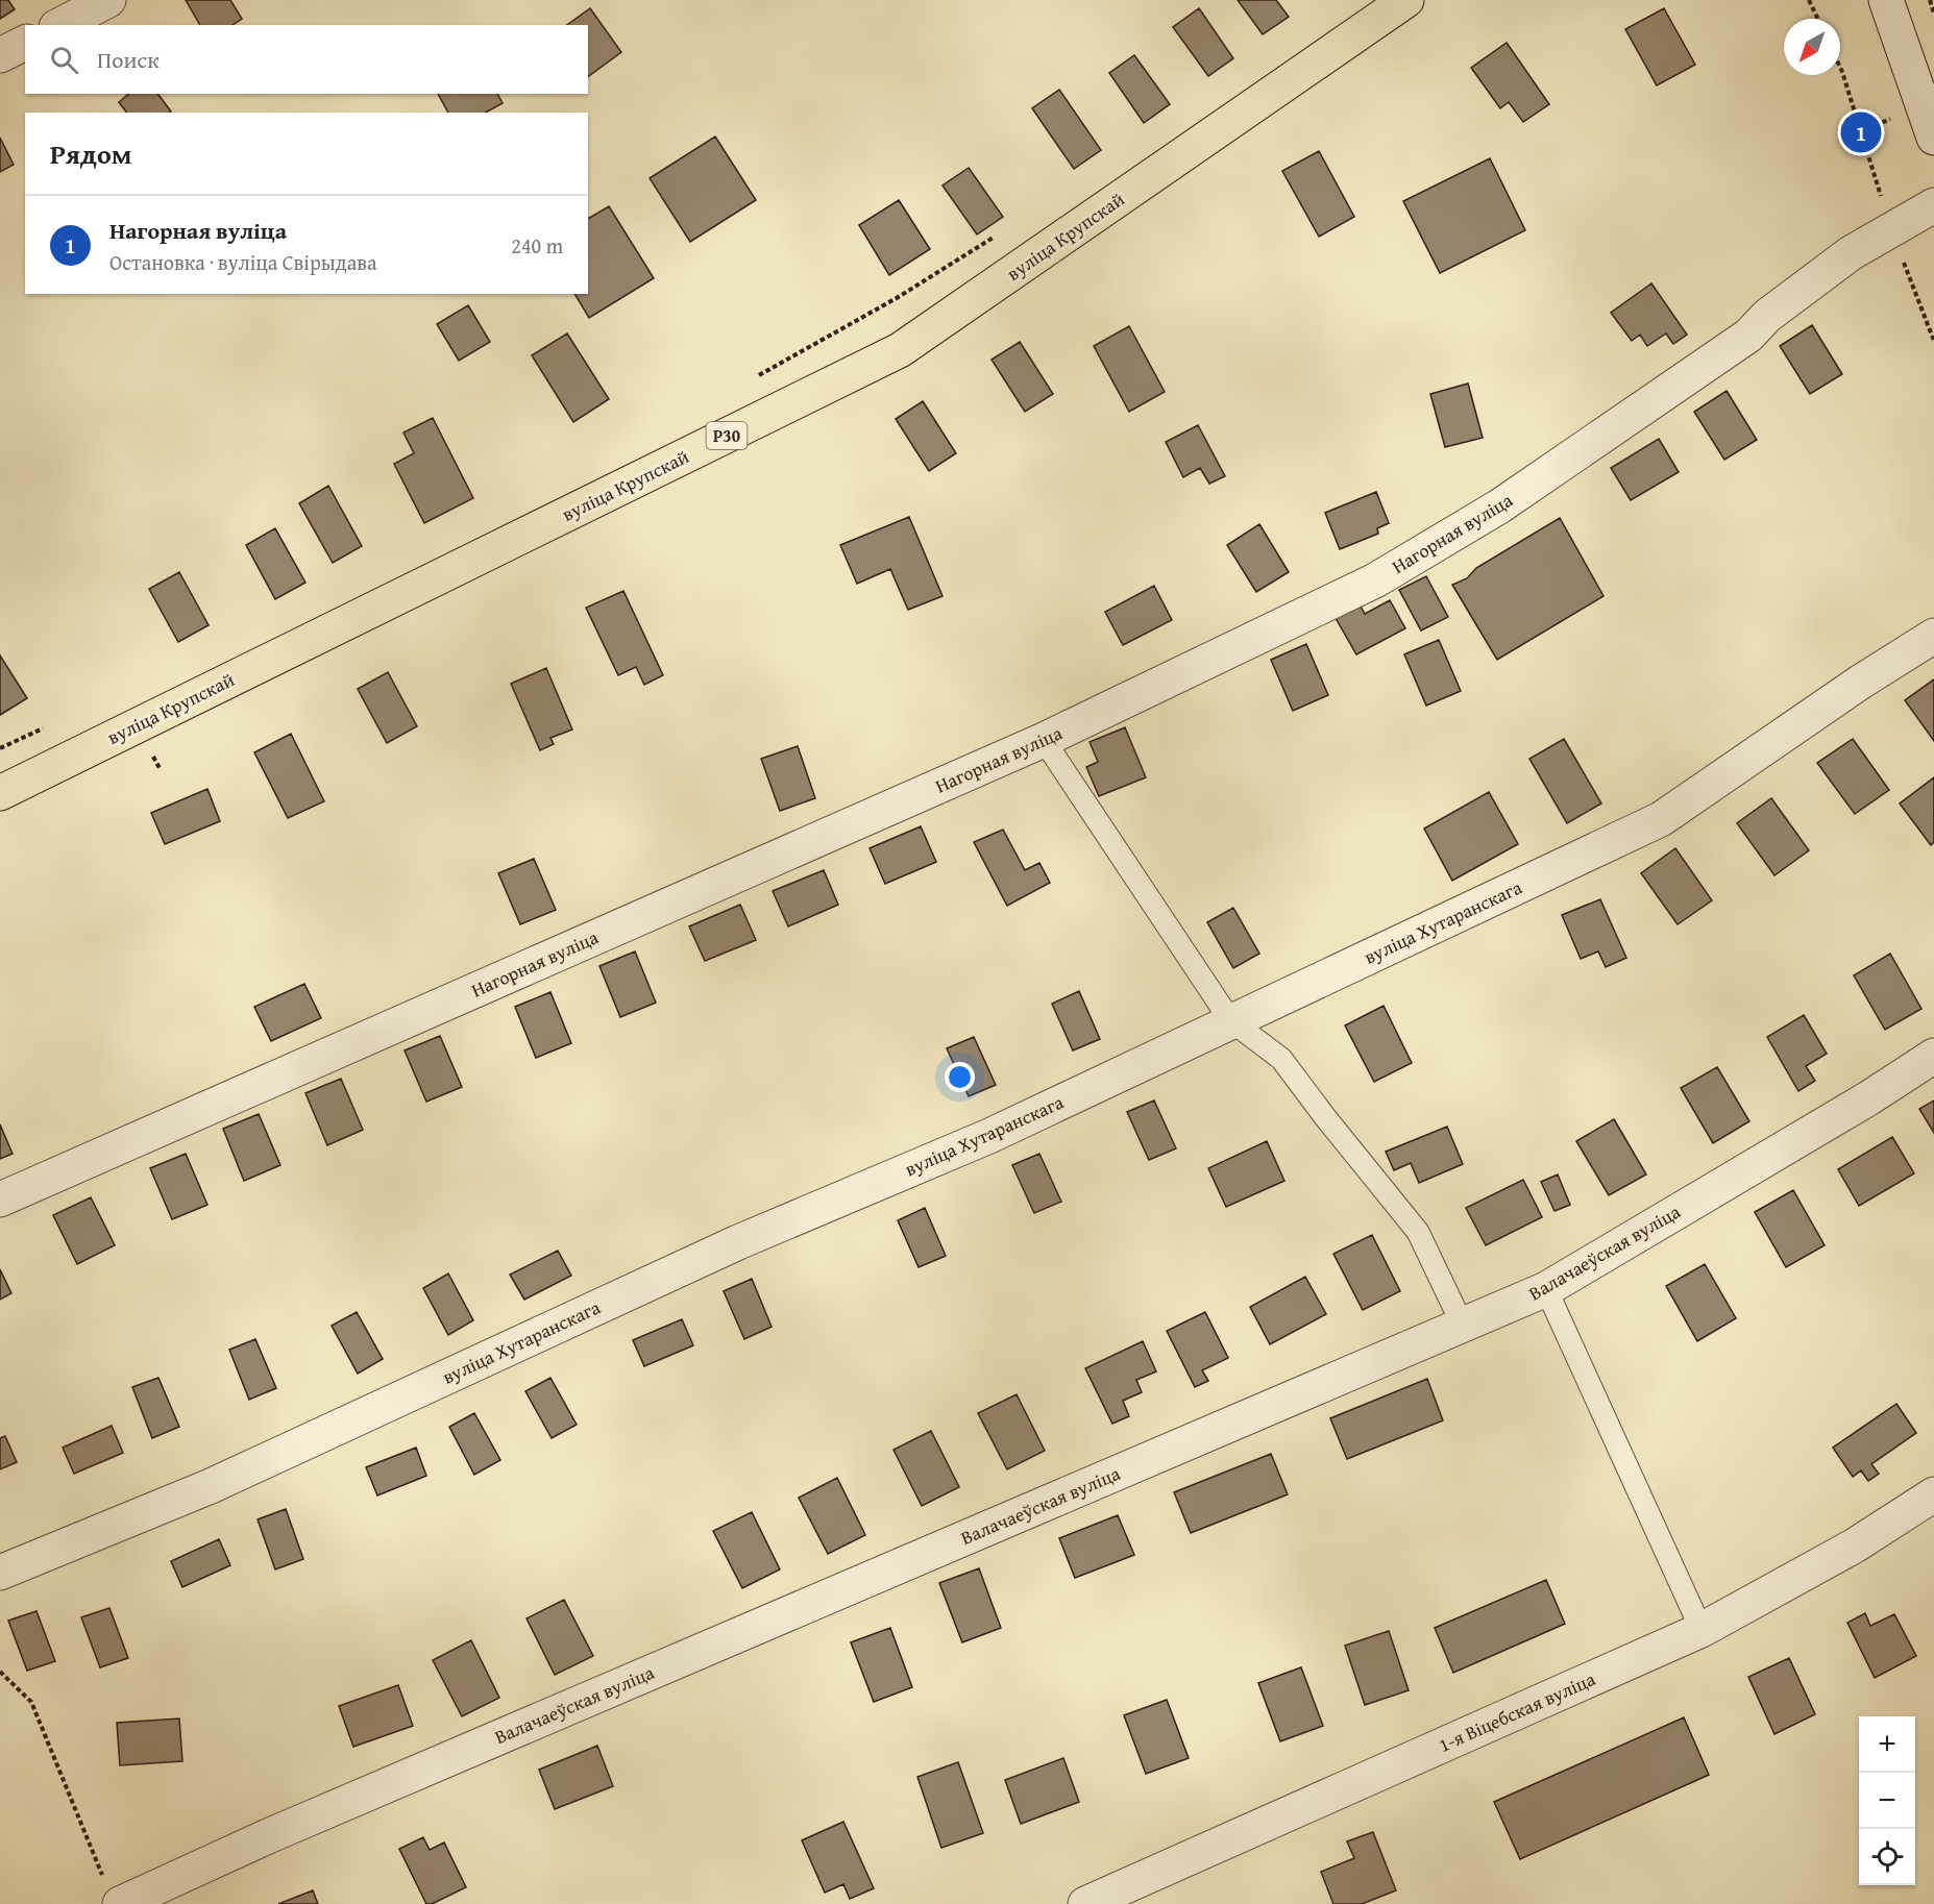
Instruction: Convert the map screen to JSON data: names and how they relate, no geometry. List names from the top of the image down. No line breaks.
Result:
{"streets":{"main road":["вуліца Крупскай","Р30"],"street":["Нагорная вуліца","вуліца Хутаранскага","Валачаеўская вуліца","1-я Віцебская вуліца"]},"north":"bottom left","page":{"search":"Поиск","pins":"1","heading":"Рядом","list":[{"mark":"1","name":"Нагорная вуліца","note":"Остановка · вуліца Свірыдава","value":"240 m"}],"map_buttons":["+","−"]}}
